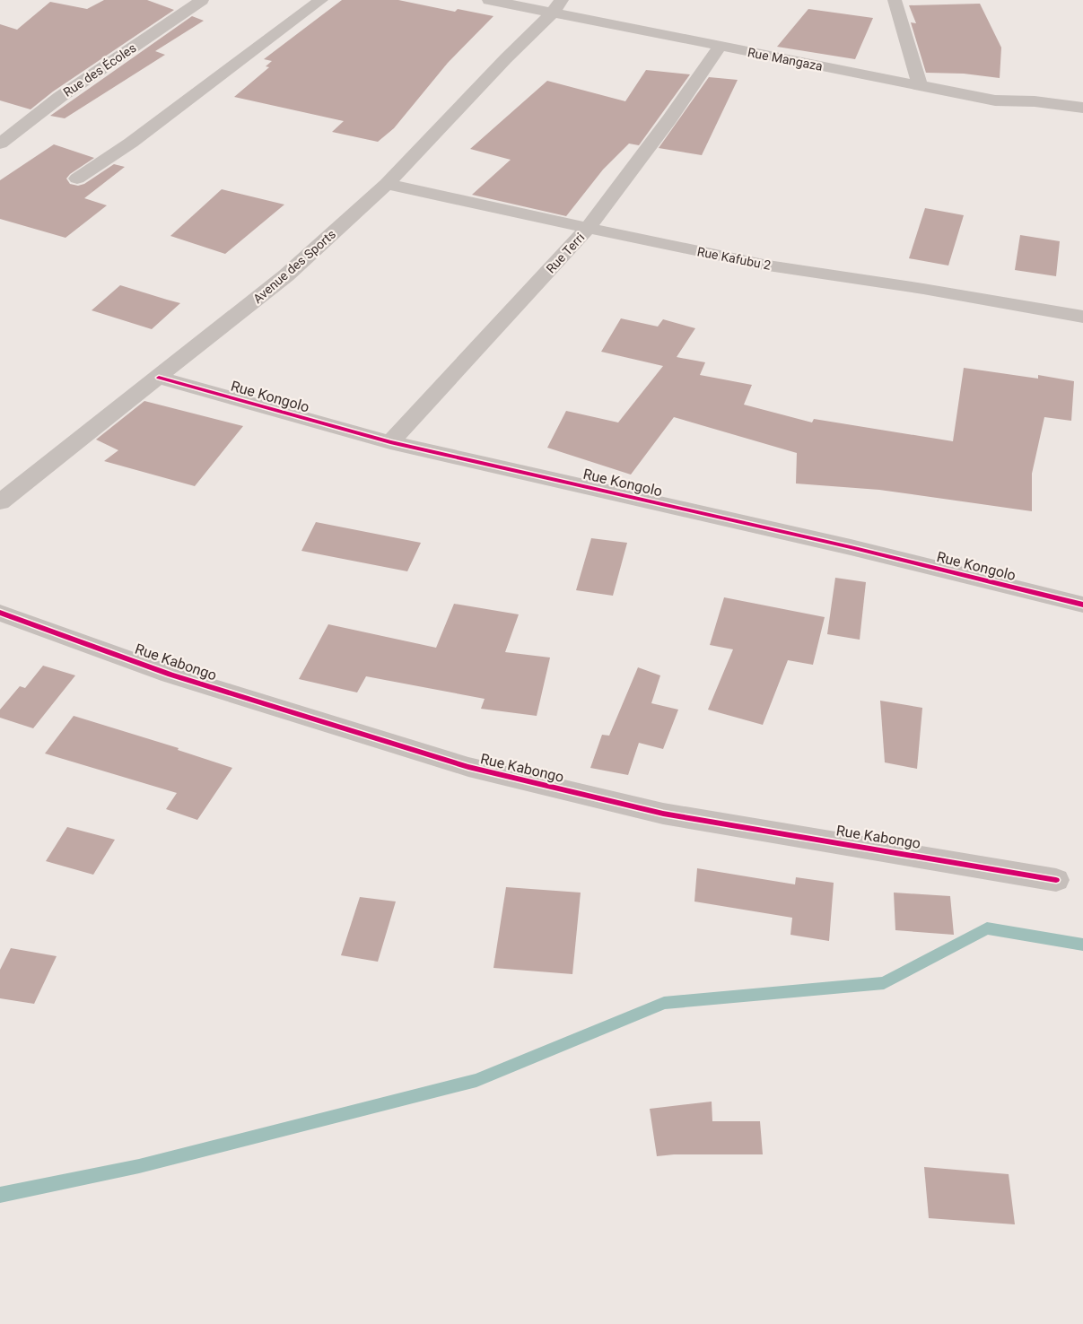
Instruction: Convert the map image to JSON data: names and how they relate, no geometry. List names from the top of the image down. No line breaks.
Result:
{"streets":{"street":["Rue Mangaza","Rue des Écoles","Rue Terri","Rue Kafubu 2","Avenue des Sports","Rue Kongolo","Rue Kabongo"]},"crossings":[["Rue Mangaza","Rue Terri"],["Rue Mangaza","Avenue des Sports"],["Rue Terri","Rue Kafubu 2"],["Rue Terri","Rue Kongolo"],["Rue Kafubu 2","Avenue des Sports"],["Avenue des Sports","Rue Kongolo"]]}
